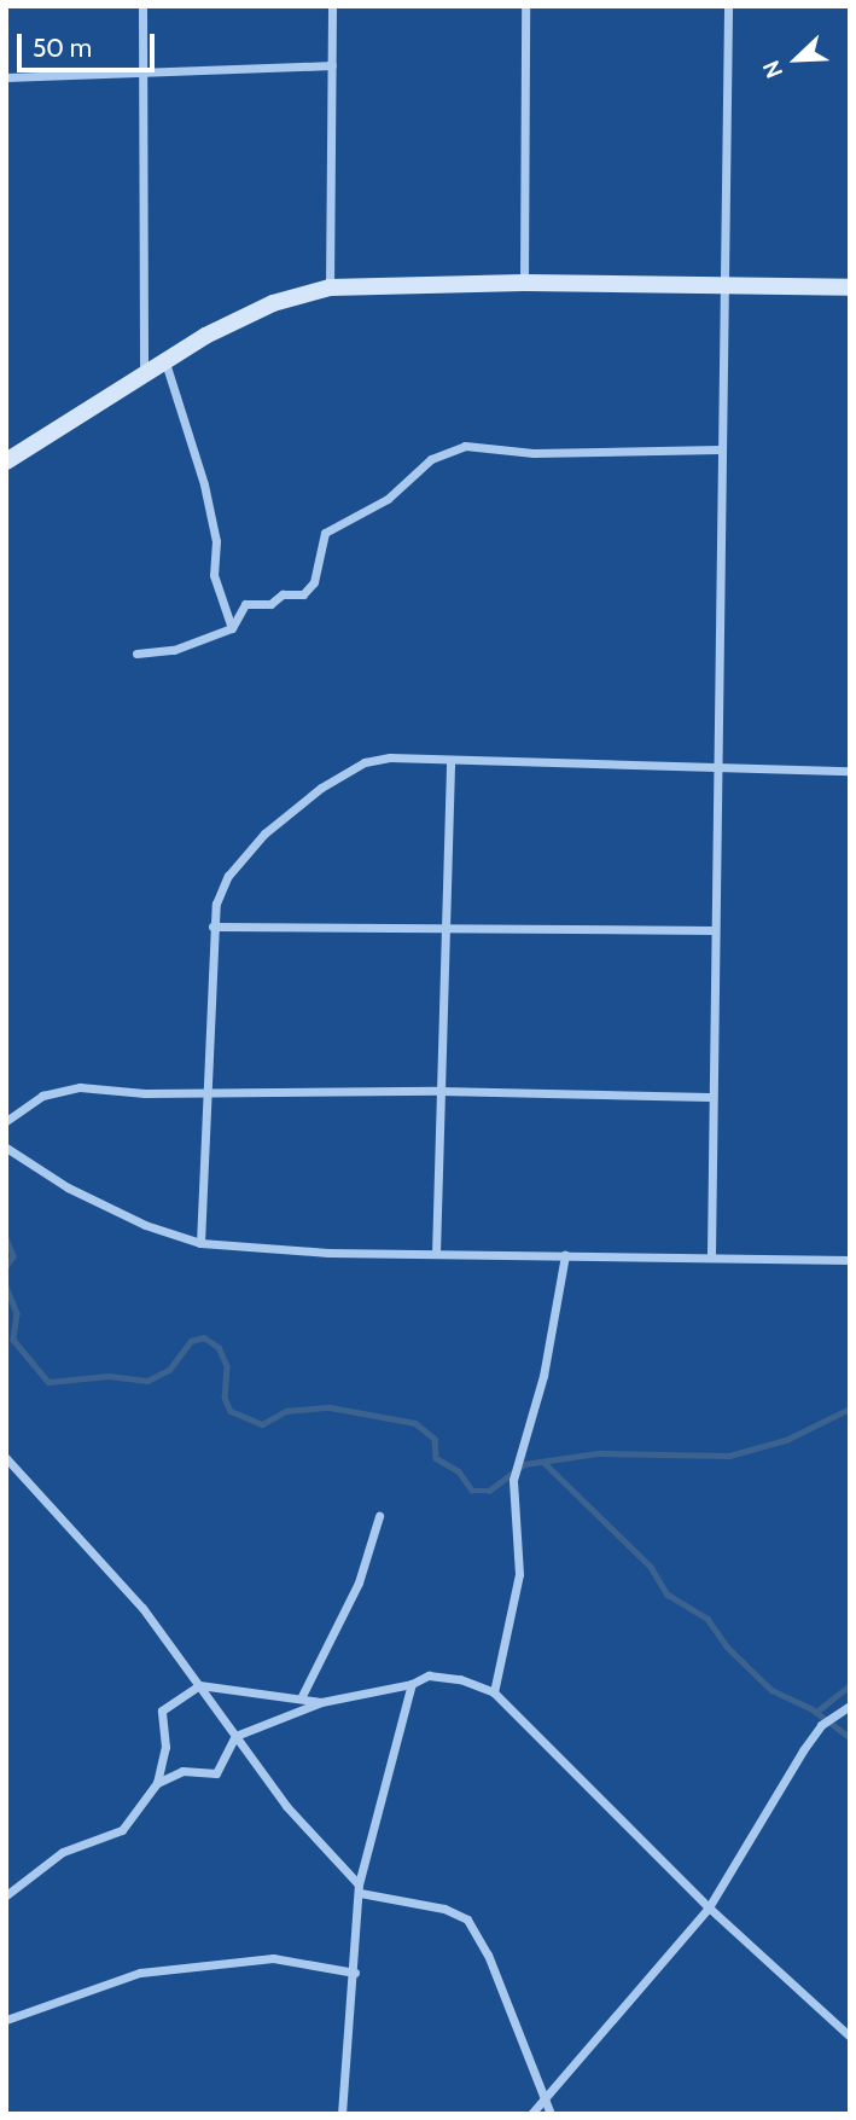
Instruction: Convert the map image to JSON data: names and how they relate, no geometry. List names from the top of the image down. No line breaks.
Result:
{"scale_bar":"50 m","north":"bottom left"}
